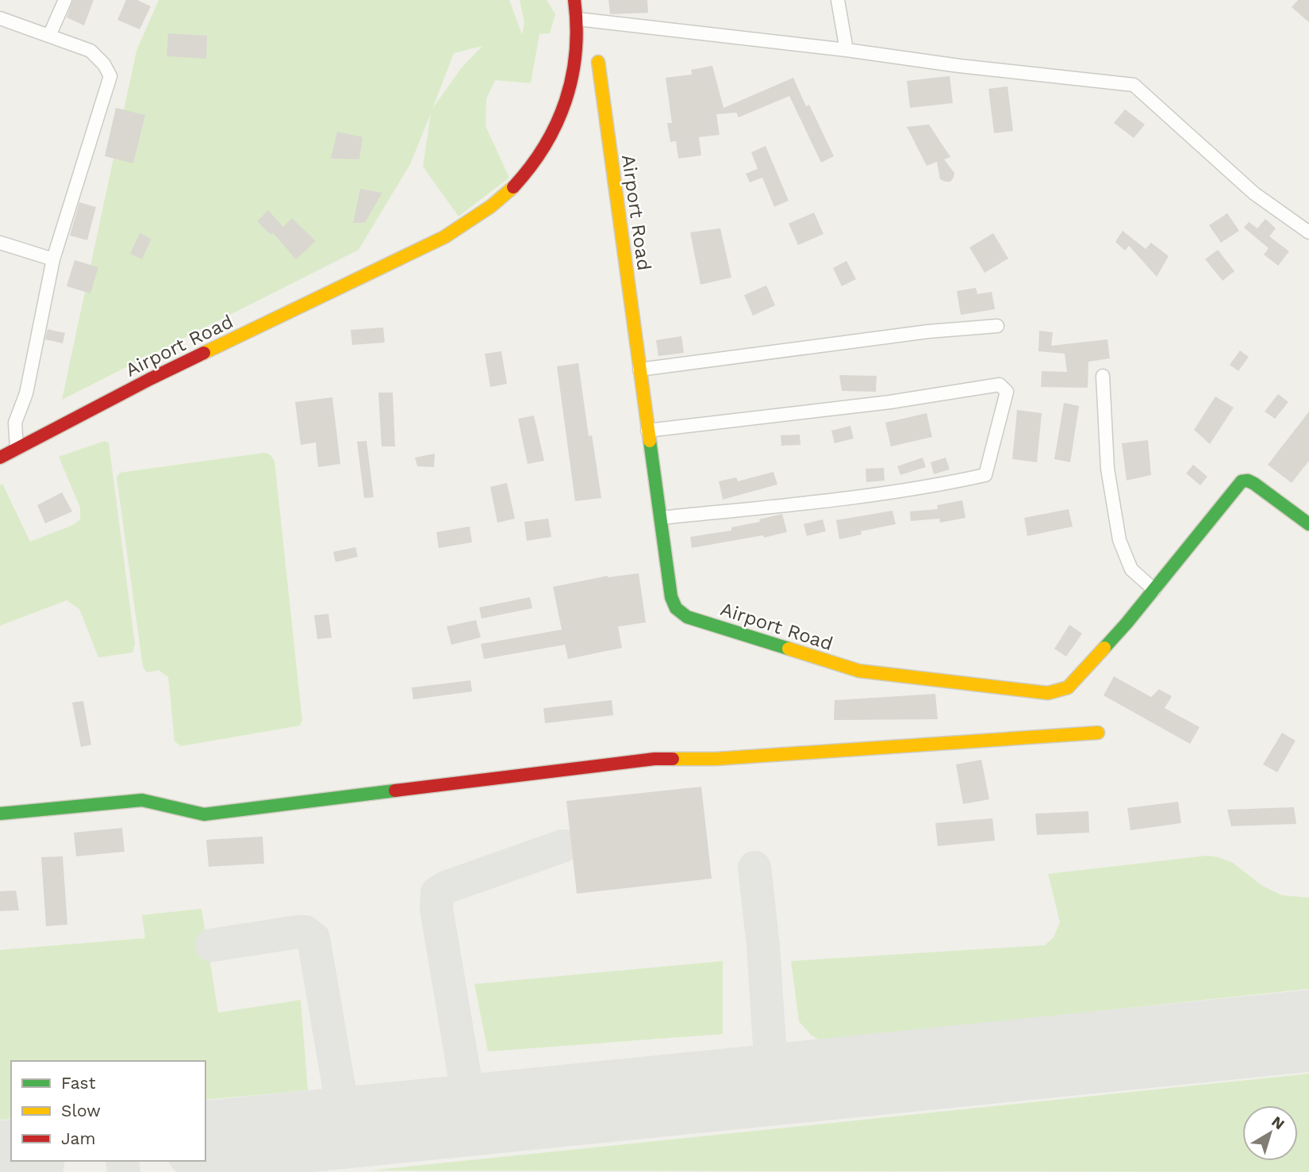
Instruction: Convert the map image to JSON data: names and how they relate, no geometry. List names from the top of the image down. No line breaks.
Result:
{"streets":{"main road":["Airport Road"]},"legend":["Fast","Slow","Jam"],"north":"top right"}
